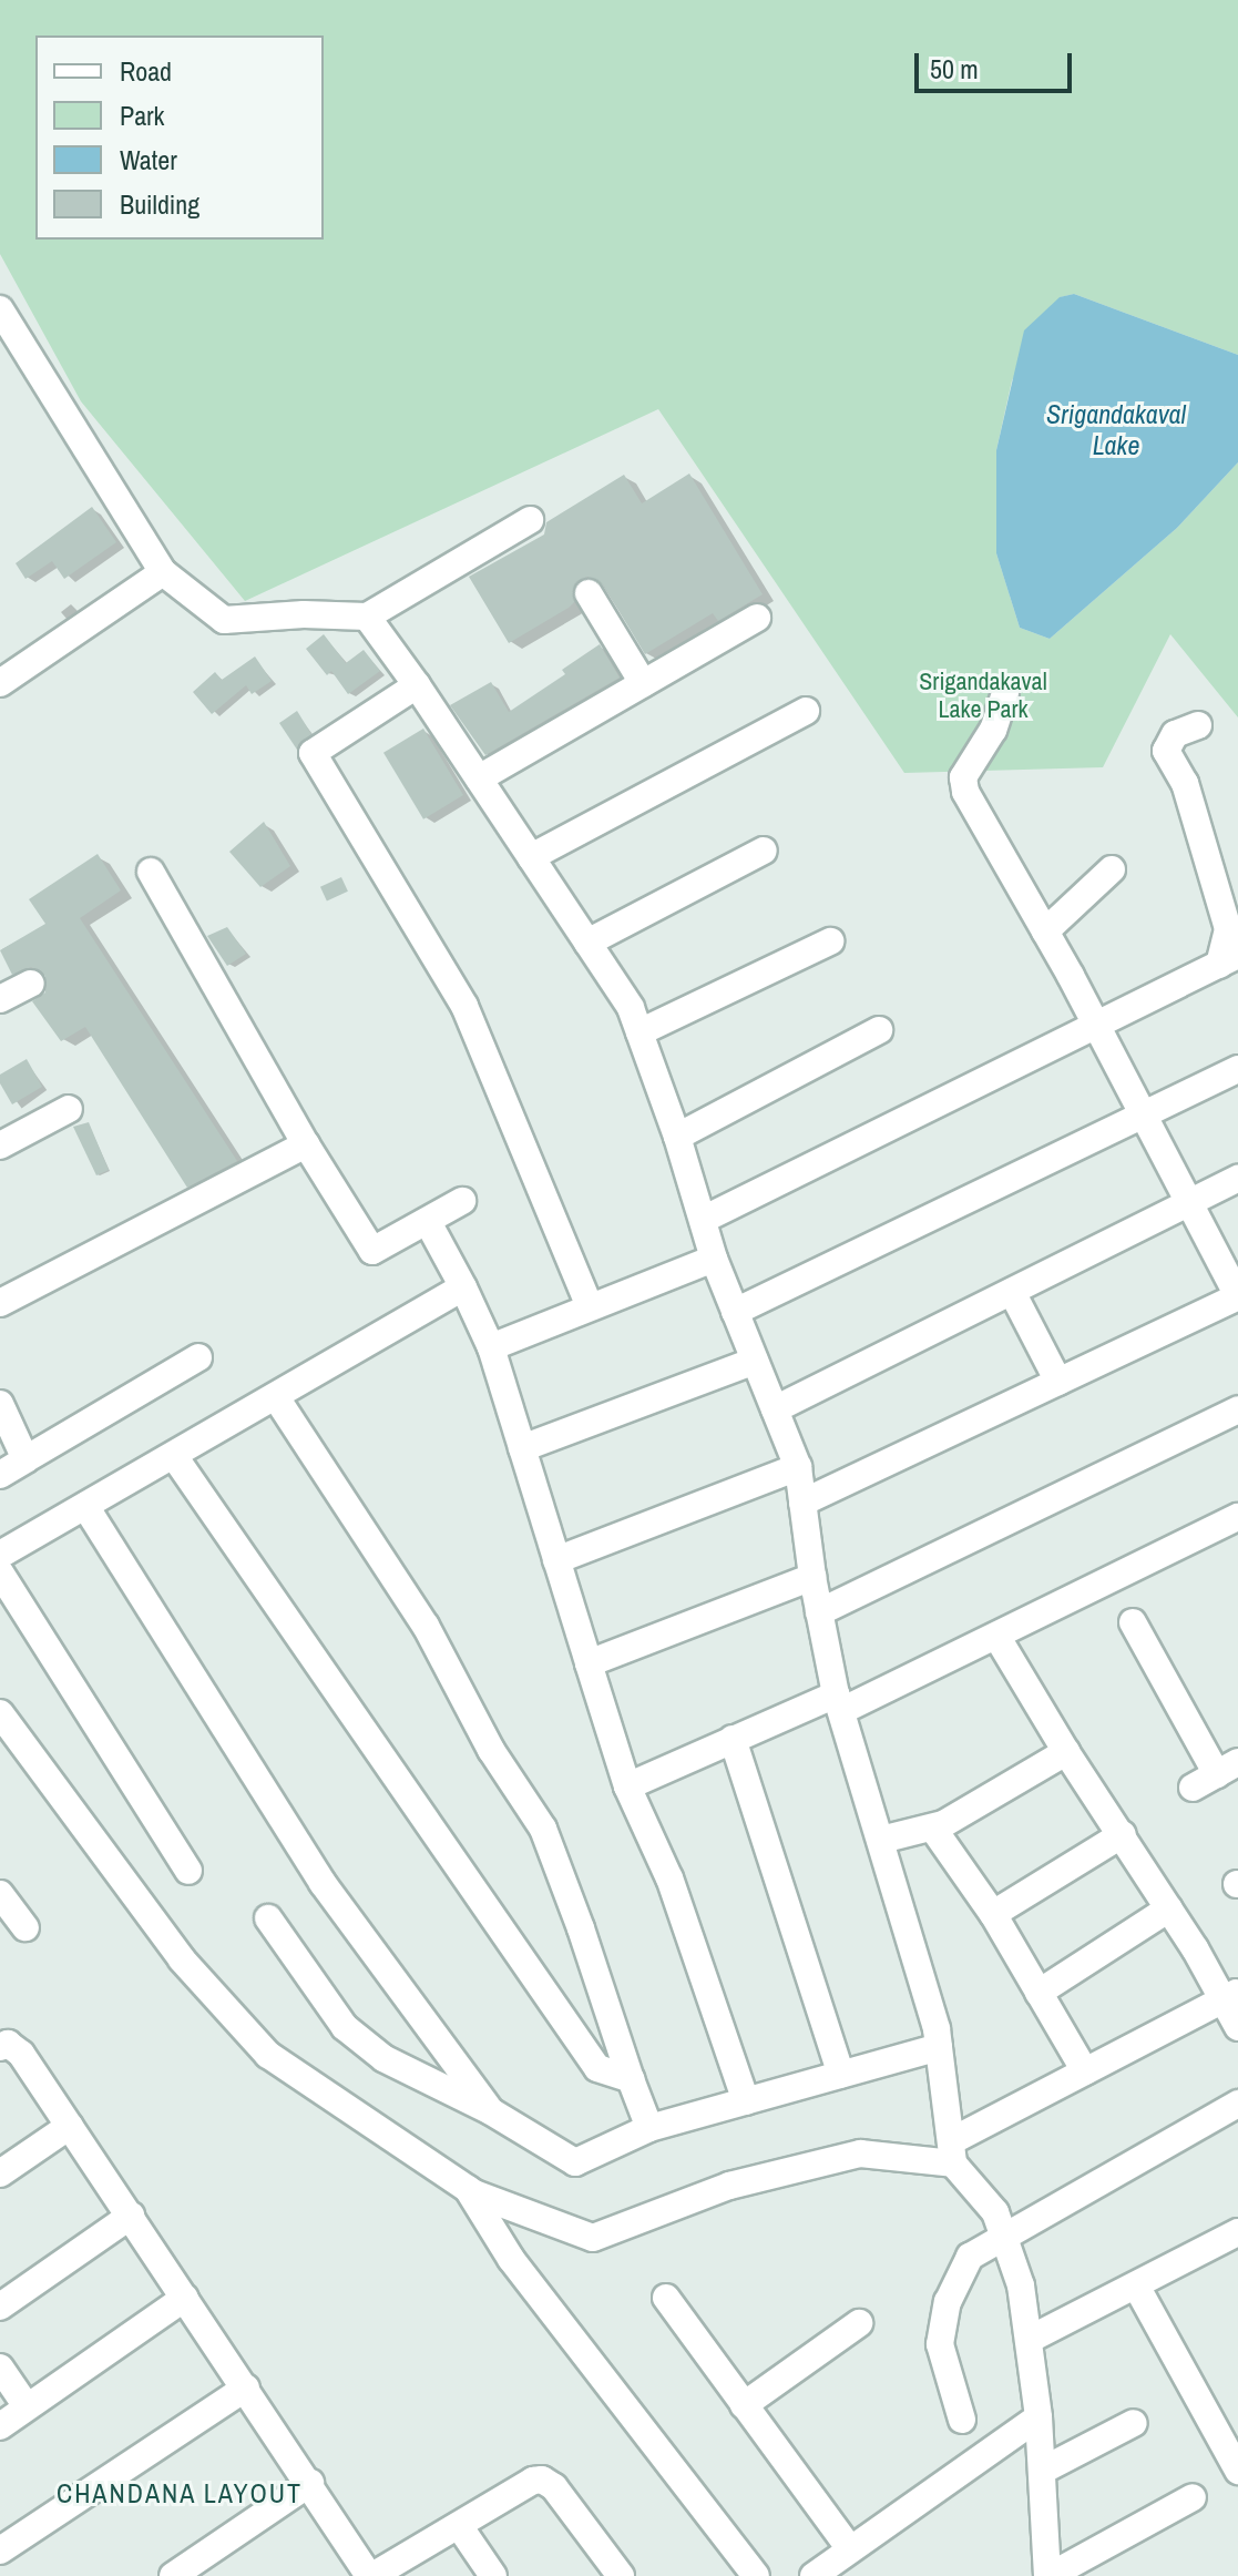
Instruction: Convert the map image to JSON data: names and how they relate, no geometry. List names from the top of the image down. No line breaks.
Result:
{"districts":["CHANDANA LAYOUT"],"water":["Srigandakaval Lake"],"parks":["Srigandakaval Lake Park"],"legend":["Road","Park","Water","Building"],"scale_bar":"50 m"}
